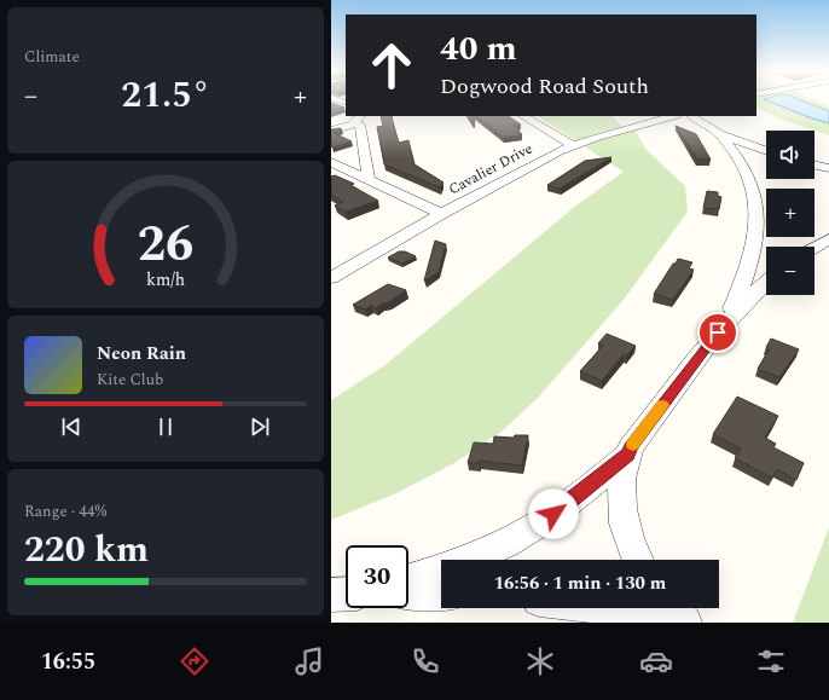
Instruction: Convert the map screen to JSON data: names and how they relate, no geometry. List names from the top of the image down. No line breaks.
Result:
{"streets":{"street":["Cavalier Drive"]},"page":{"tile":["Climate",["Range · 44%","220 km"]],"turn":["40 m","Dogwood Road South"],"heat":["−","21.5°","+"],"map_buttons":["+","−"],"song":["Neon Rain","Kite Club"],"limit":"30","trip":"16:56 · 1 min · 130 m","tabs":"16:55","gauge":["26","km/h"]}}
